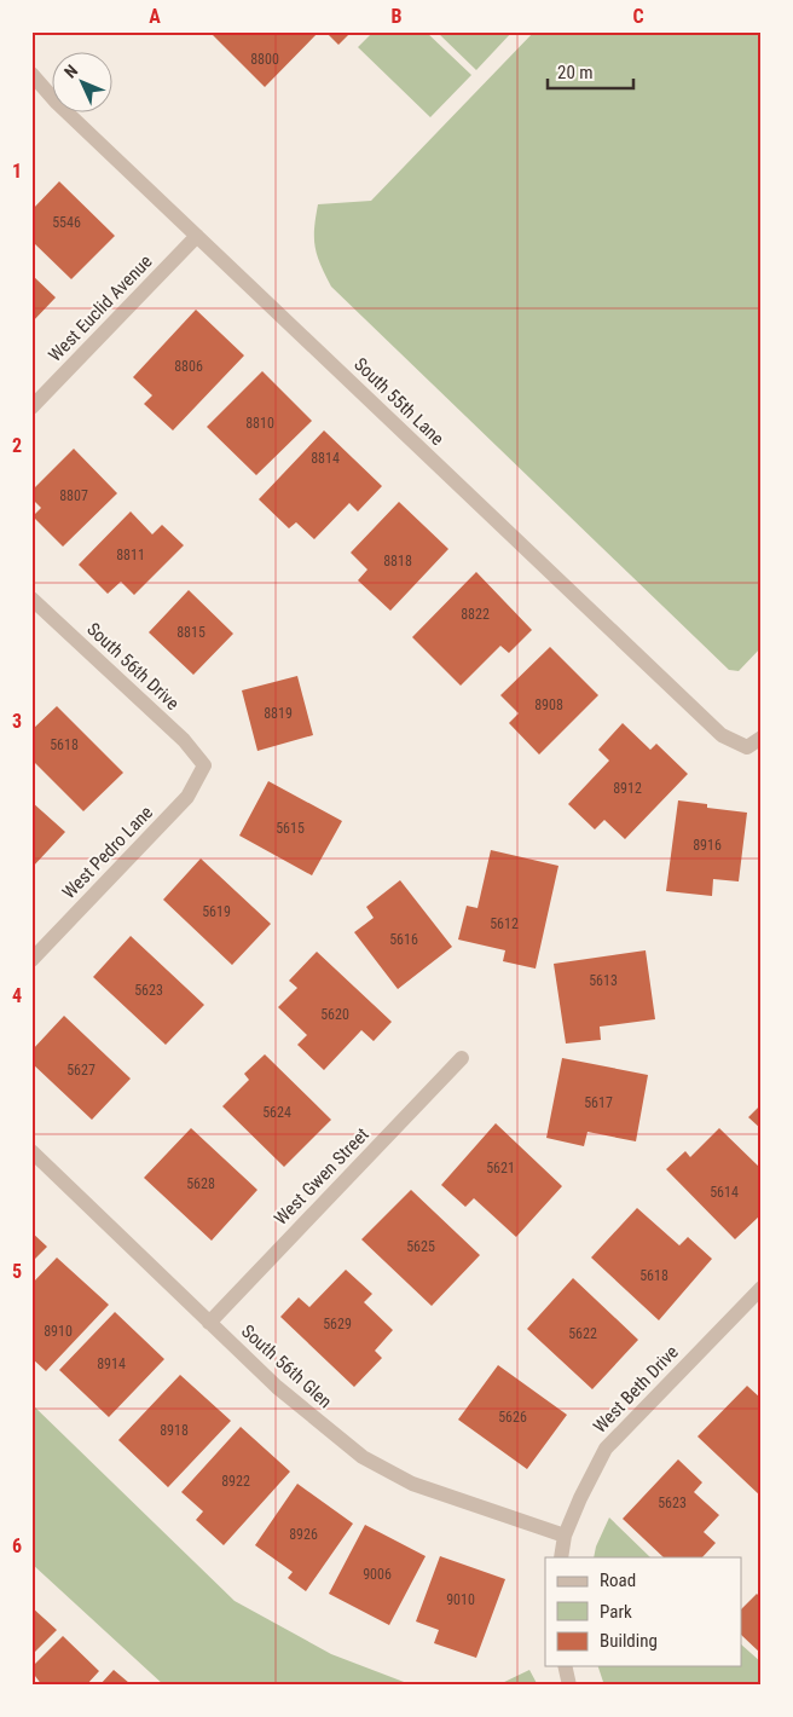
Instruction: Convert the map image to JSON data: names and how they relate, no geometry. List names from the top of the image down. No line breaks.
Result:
{"streets":{"street":["West Euclid Avenue","South 55th Lane","South 56th Drive","West Pedro Lane","West Gwen Street","South 56th Glen","West Beth Drive"]},"crossings":[["West Euclid Avenue","South 55th Lane"],["South 56th Drive","West Pedro Lane"],["West Gwen Street","South 56th Glen"],["South 56th Glen","West Beth Drive"]],"house_numbers":["8800","5546","8806","8810","8814","8807","8811","8818","8822","8815","8908","8819","5618","8912","5615","8916","5619","5612","5616","5613","5623","5620","5627","5617","5624","5621","5628","5614","5625","5618","5629","8910","5622","8914","5626","8918","8922","5623","8926","9006","9010"],"legend":["Road","Park","Building"],"scale_bar":"20 m","north":"top left","grid":{"columns":["A","B","C"],"rows":["1","2","3","4","5","6"]}}
